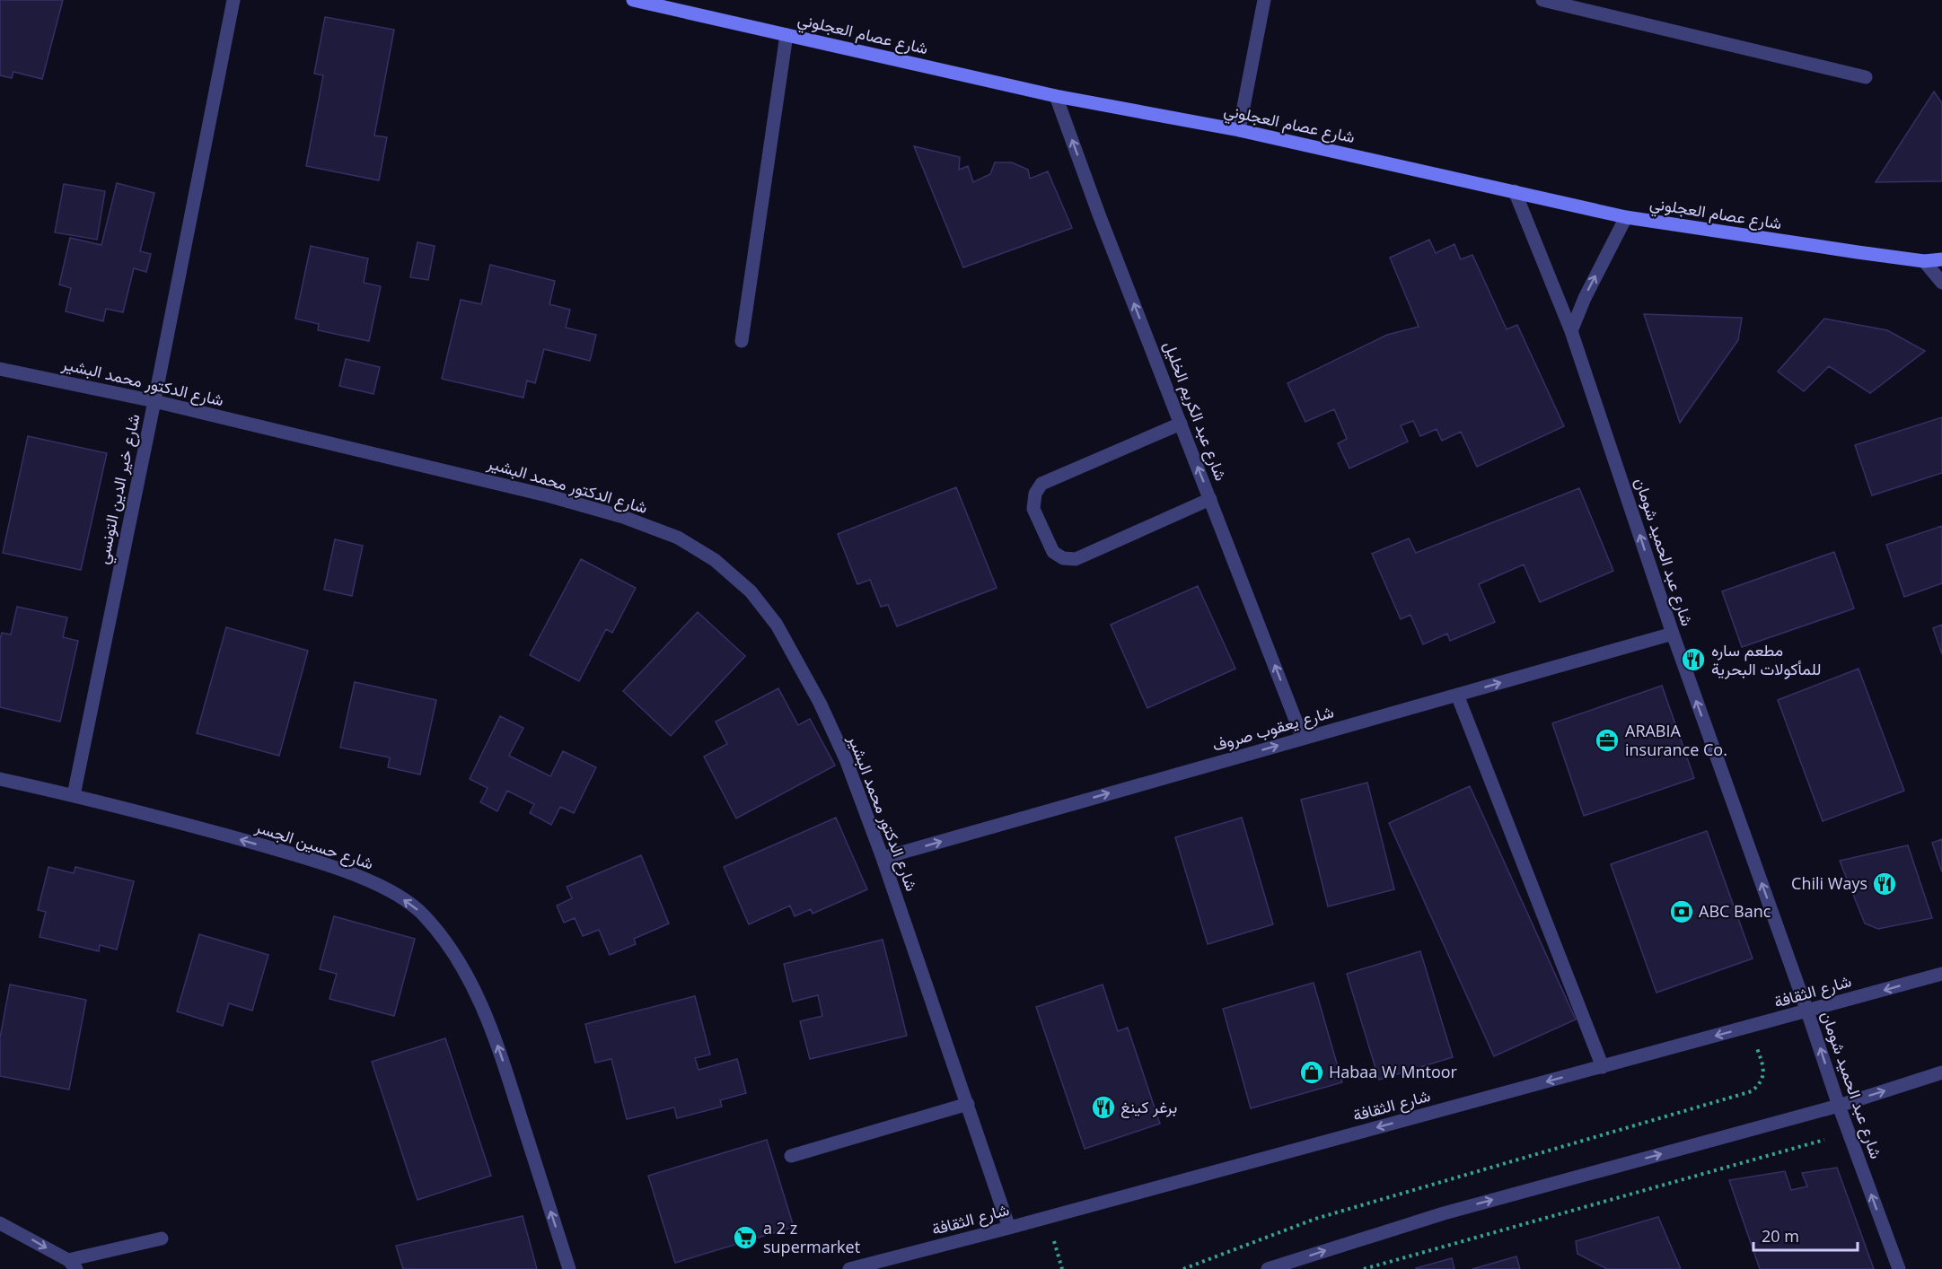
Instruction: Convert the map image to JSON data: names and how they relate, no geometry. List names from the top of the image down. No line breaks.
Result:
{"streets":{"street":["شارع عصام العجلوني","شارع الدكتور محمد البشير","شارع عبد الكريم الخليل","شارع خير الدين التونسي","شارع عبد الحميد شومان","شارع يعقوب صروف","شارع حسين الجسر","شارع الثقافة"]},"crossings":[["شارع عصام العجلوني","شارع عبد الكريم الخليل"],["شارع عصام العجلوني","شارع عبد الحميد شومان"],["شارع الدكتور محمد البشير","شارع خير الدين التونسي"],["شارع الدكتور محمد البشير","شارع يعقوب صروف"],["شارع الدكتور محمد البشير","شارع الثقافة"],["شارع عبد الكريم الخليل","شارع يعقوب صروف"],["شارع خير الدين التونسي","شارع حسين الجسر"],["شارع عبد الحميد شومان","شارع يعقوب صروف"],["شارع عبد الحميد شومان","شارع الثقافة"]],"one_way":["شارع عبد الكريم الخليل","شارع عبد الحميد شومان","شارع يعقوب صروف","شارع حسين الجسر"],"places":{"restaurant":["مطعم ساره للمأكولات البحرية","Chili Ways","برغر كينغ"],"office":["ARABIA insurance Co."],"bank":["ABC Banc"],"shop":["Habaa W Mntoor"],"supermarket":["a 2 z supermarket"]},"scale_bar":"20 m"}
